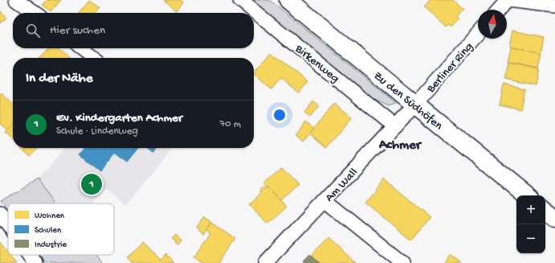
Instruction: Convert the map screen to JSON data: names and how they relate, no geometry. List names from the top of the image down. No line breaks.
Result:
{"streets":{"street":["Birkenweg","Berliner Ring","Zu den Südhöfen","Am Wall"]},"crossings":[["Birkenweg","Am Wall"],["Berliner Ring","Zu den Südhöfen"],["Berliner Ring","Am Wall"],["Zu den Südhöfen","Am Wall"]],"districts":["Achmer"],"legend":["Wohnen","Schulen","Industrie"],"north":"top","page":{"search":"Hier suchen","heading":"In der Nähe","list":[{"mark":"1","name":"Ev. Kindergarten Achmer","note":"Schule · Lindenweg","value":"70 m"}],"pins":"1","map_buttons":["+","−"]}}
